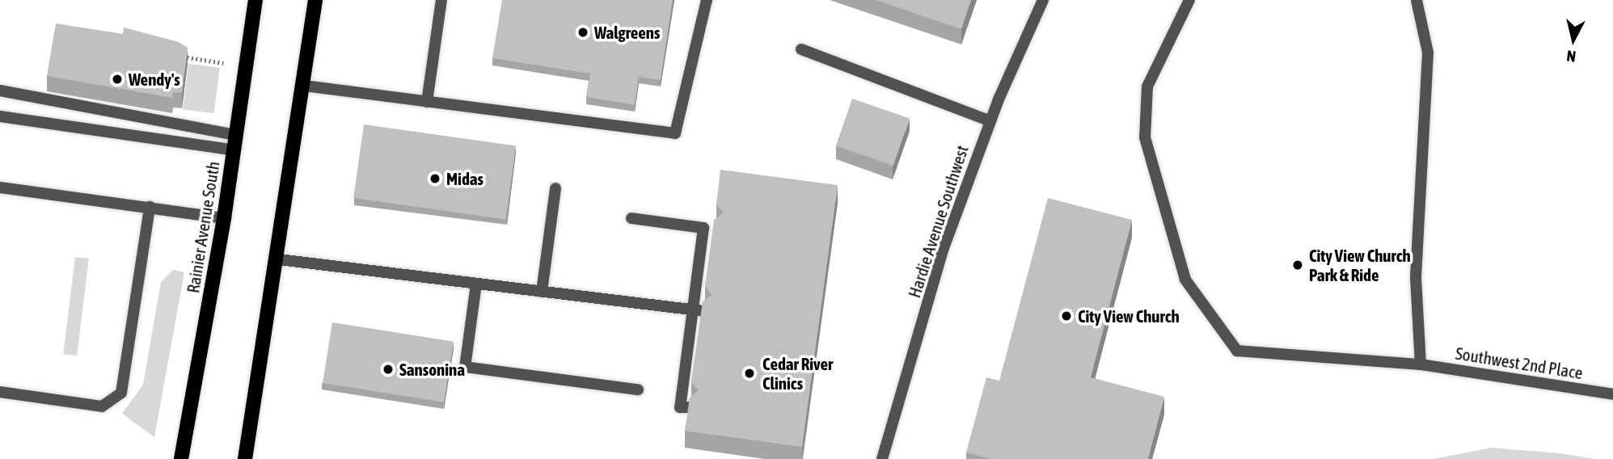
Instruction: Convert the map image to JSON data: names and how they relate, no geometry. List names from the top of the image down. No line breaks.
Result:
{"streets":{"main road":["Rainier Avenue South"],"street":["Hardie Avenue Southwest","Southwest 2nd Place"]},"places":["Walgreens","Wendy's","Midas","City View Church Park & Ride","City View Church","Sansonina","Cedar River Clinics"],"north":"bottom"}
